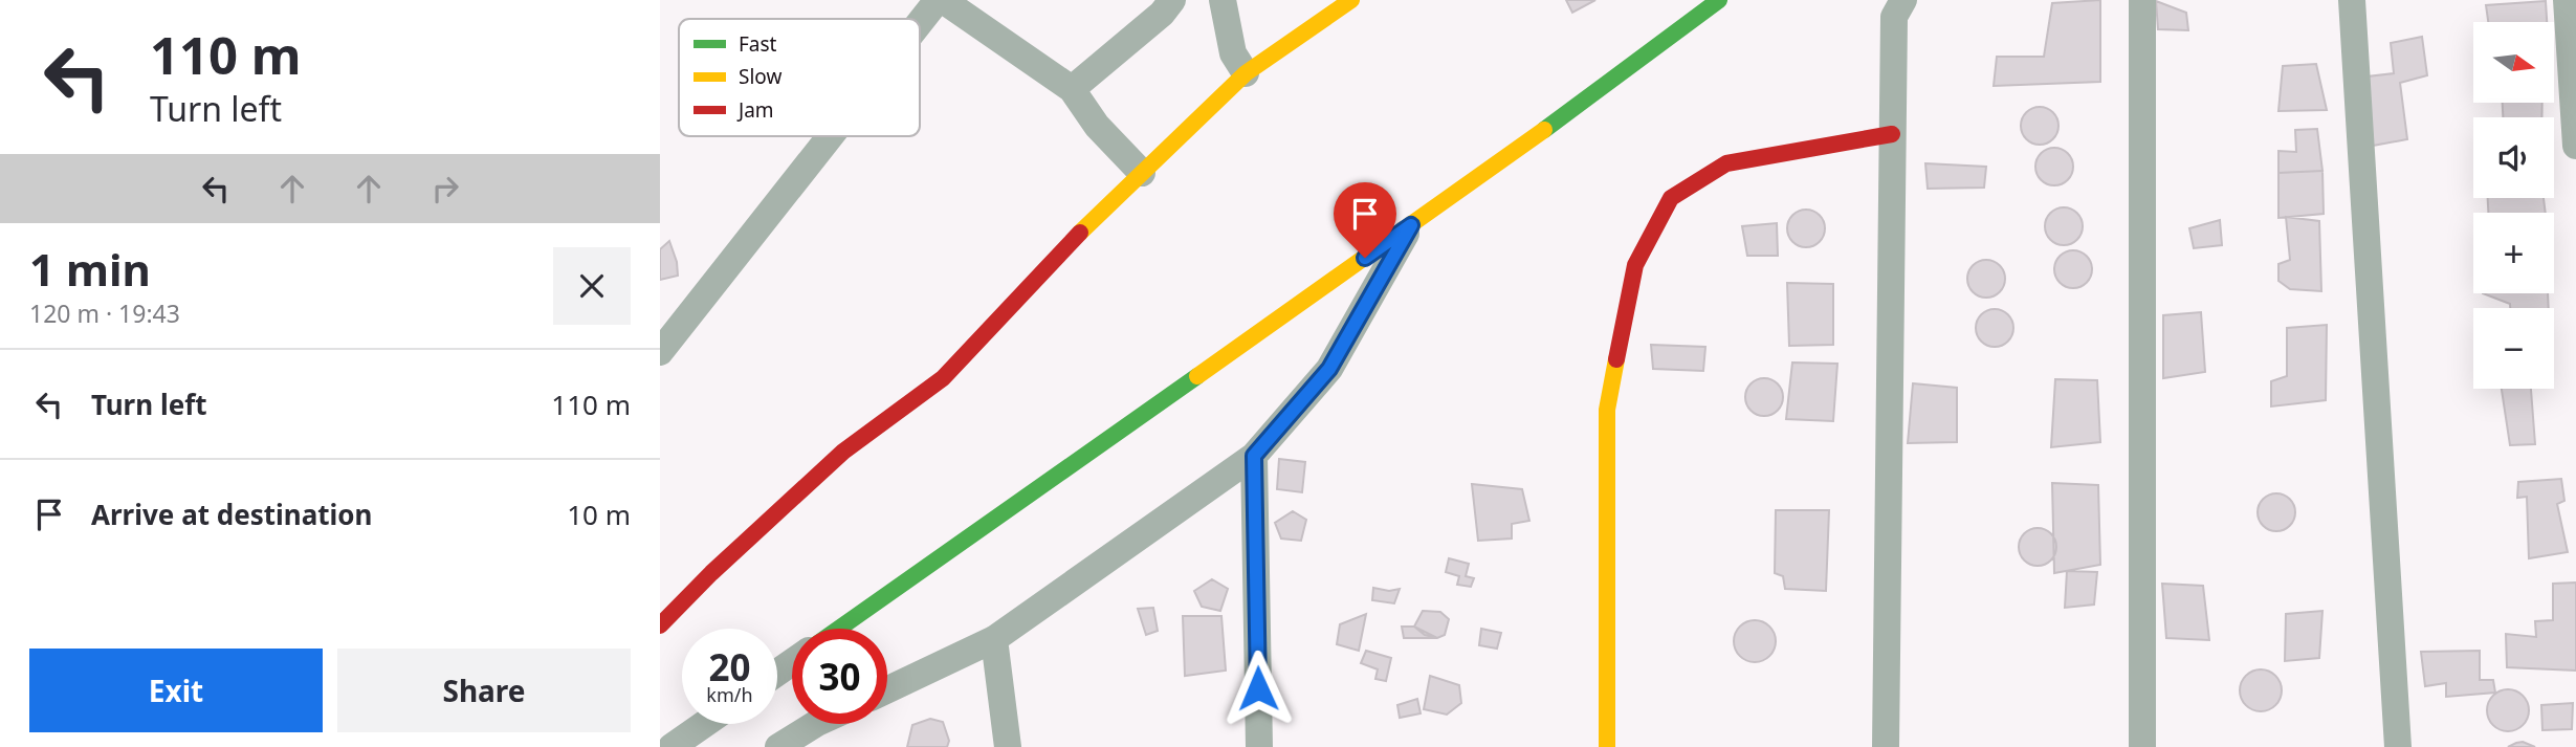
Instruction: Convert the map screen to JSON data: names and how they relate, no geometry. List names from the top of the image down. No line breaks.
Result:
{"legend":["Fast","Slow","Jam"],"north":"right","page":{"turn":["110 m","Turn left"],"map_buttons":["+","−"],"heading":["1 min","120 m · 19:43"],"list":[{"name":"Turn left","value":"110 m"},{"name":"Arrive at destination","value":"10 m"}],"speed":"20 km/h","limit":"30","buttons":["Exit","Share"]}}
